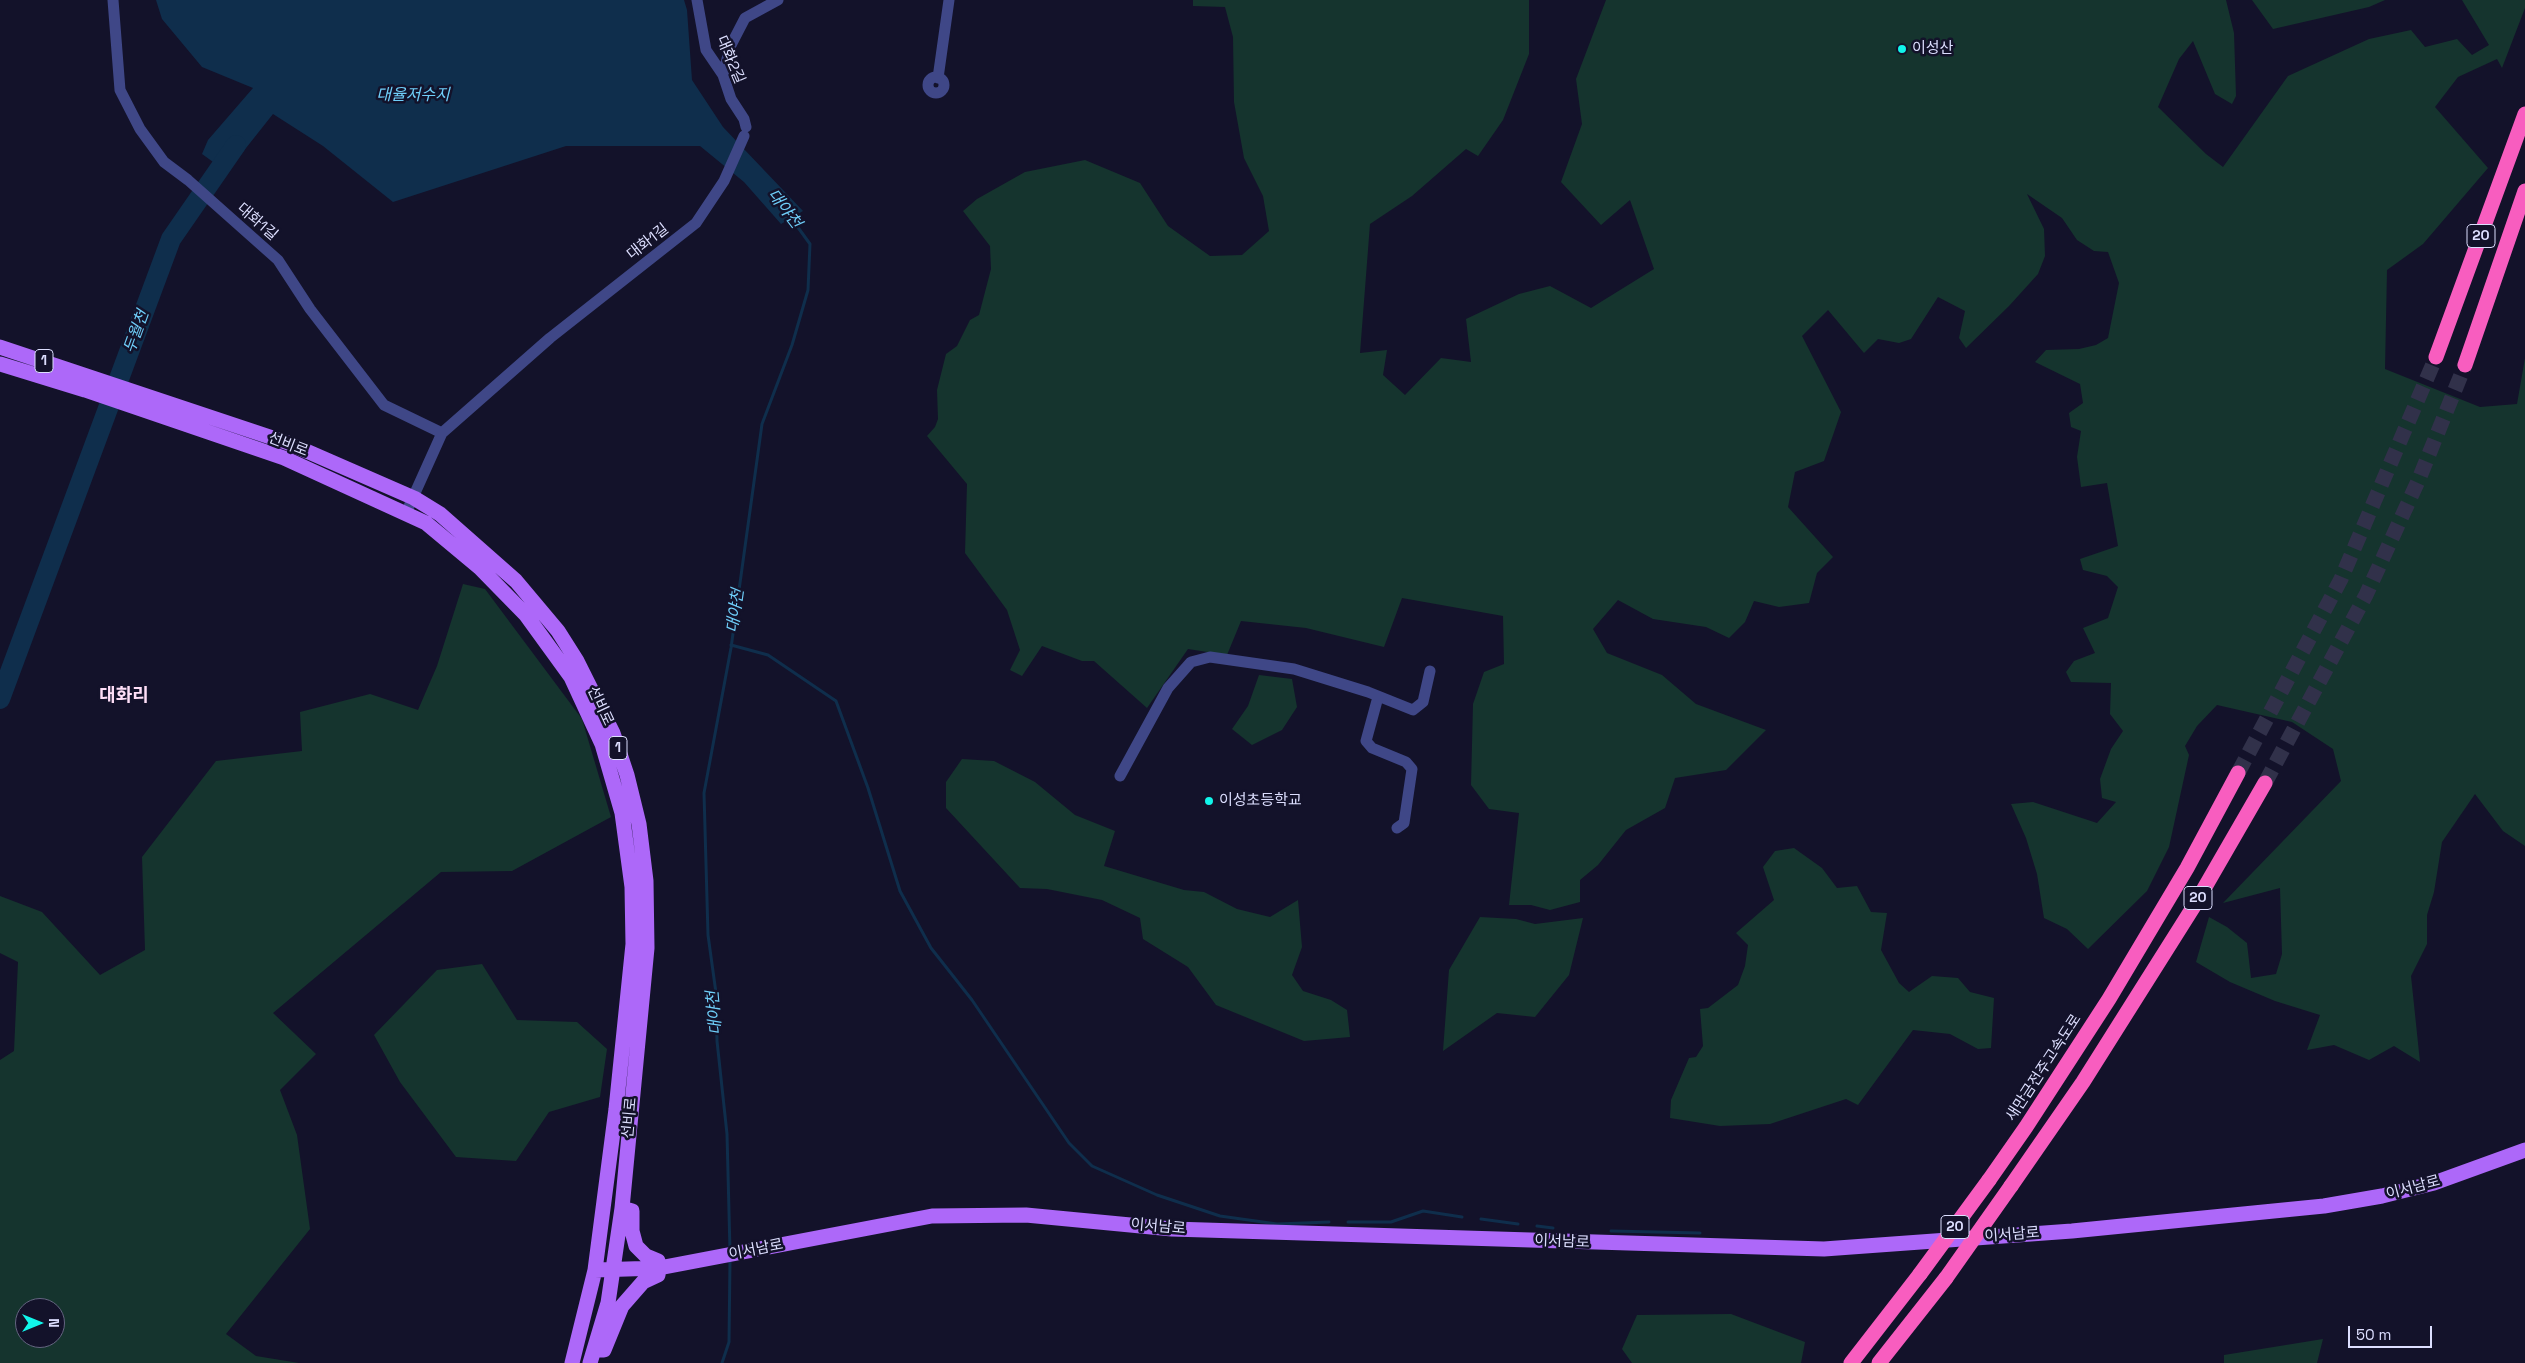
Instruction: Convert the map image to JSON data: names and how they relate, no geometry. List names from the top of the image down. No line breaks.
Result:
{"streets":{"highway":["20","새만금전주고속도로"],"main road":["1","선비로","이서남로"],"street":["대화2길","대화1길"]},"crossings":[["대화2길","대화1길"],["대화1길","선비로"],["1","선비로"],["선비로","이서남로"]],"districts":["대화리"],"water":["대율저수지","대야천","두월천"],"places":["이성산","이성초등학교"],"scale_bar":"50 m","north":"right"}
